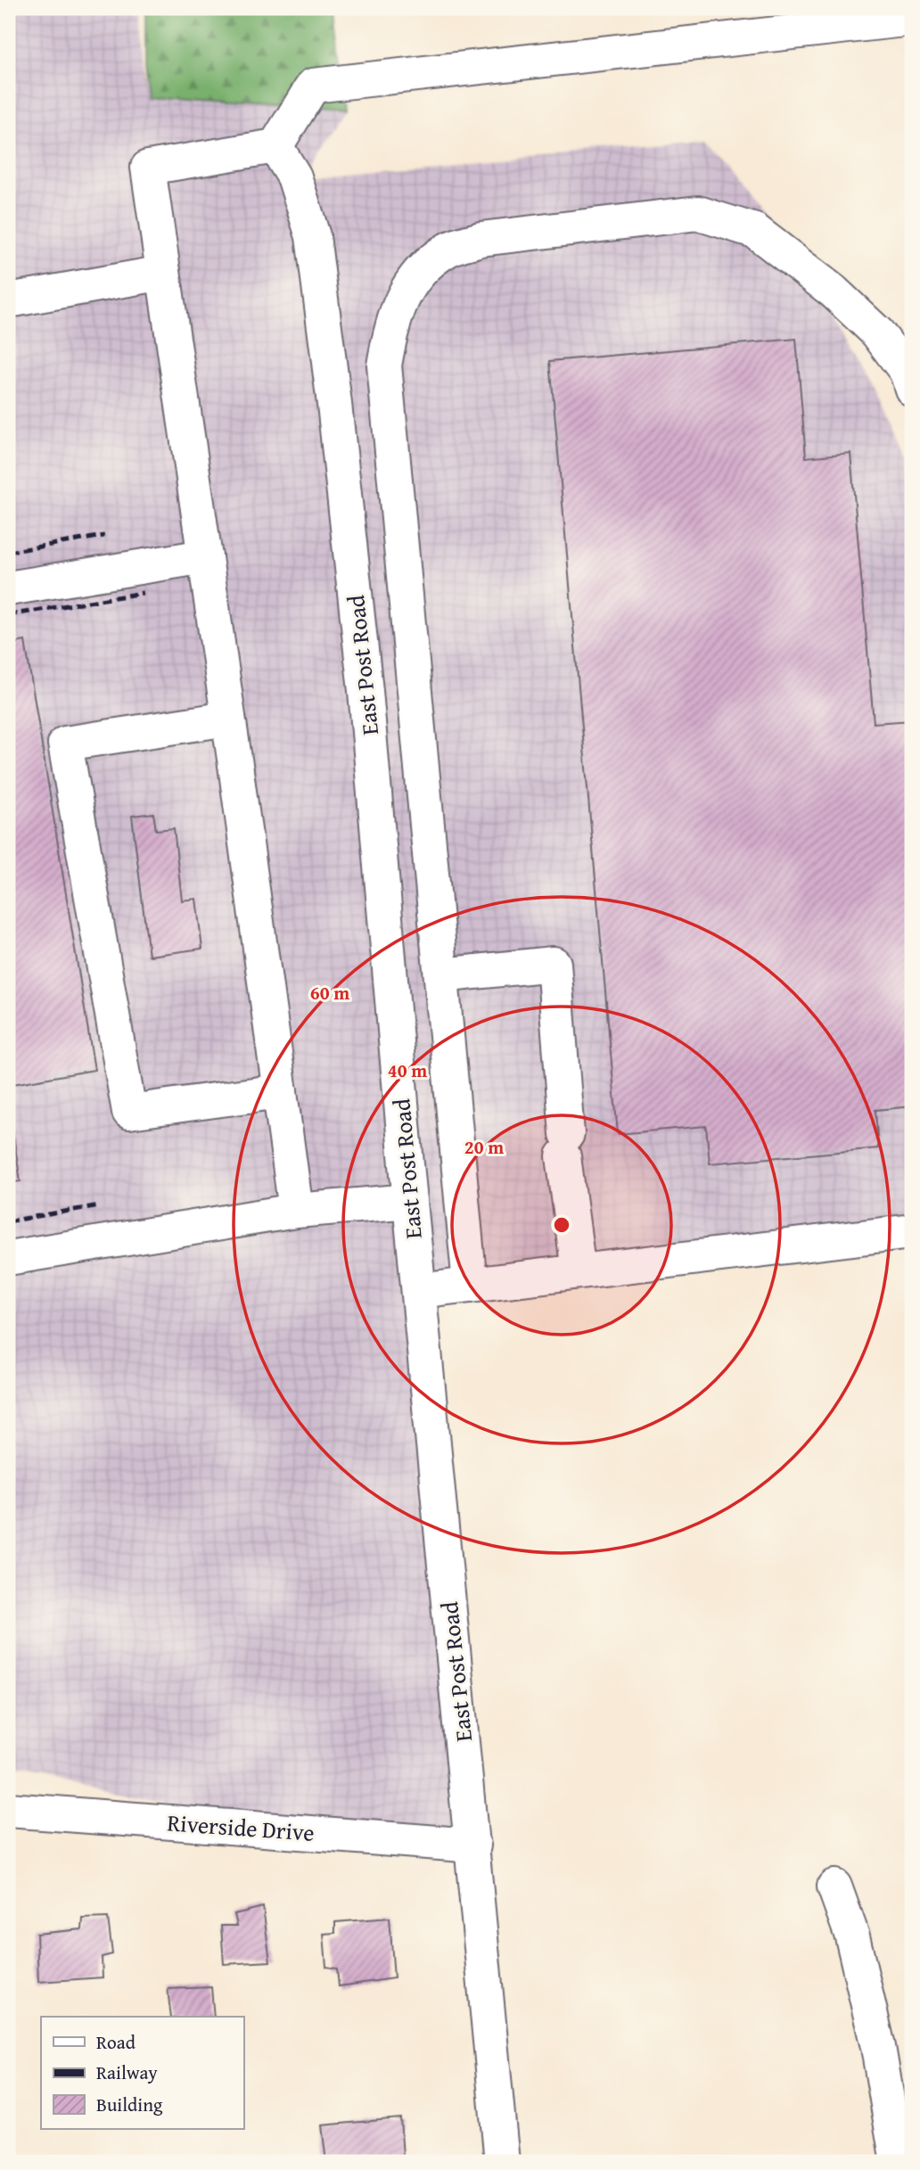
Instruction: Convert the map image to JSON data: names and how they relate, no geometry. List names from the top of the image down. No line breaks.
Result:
{"streets":{"street":["East Post Road","Riverside Drive"]},"crossings":[["East Post Road","Riverside Drive"]],"legend":["Road","Railway","Building"],"rings":["60 m","40 m","20 m"]}
